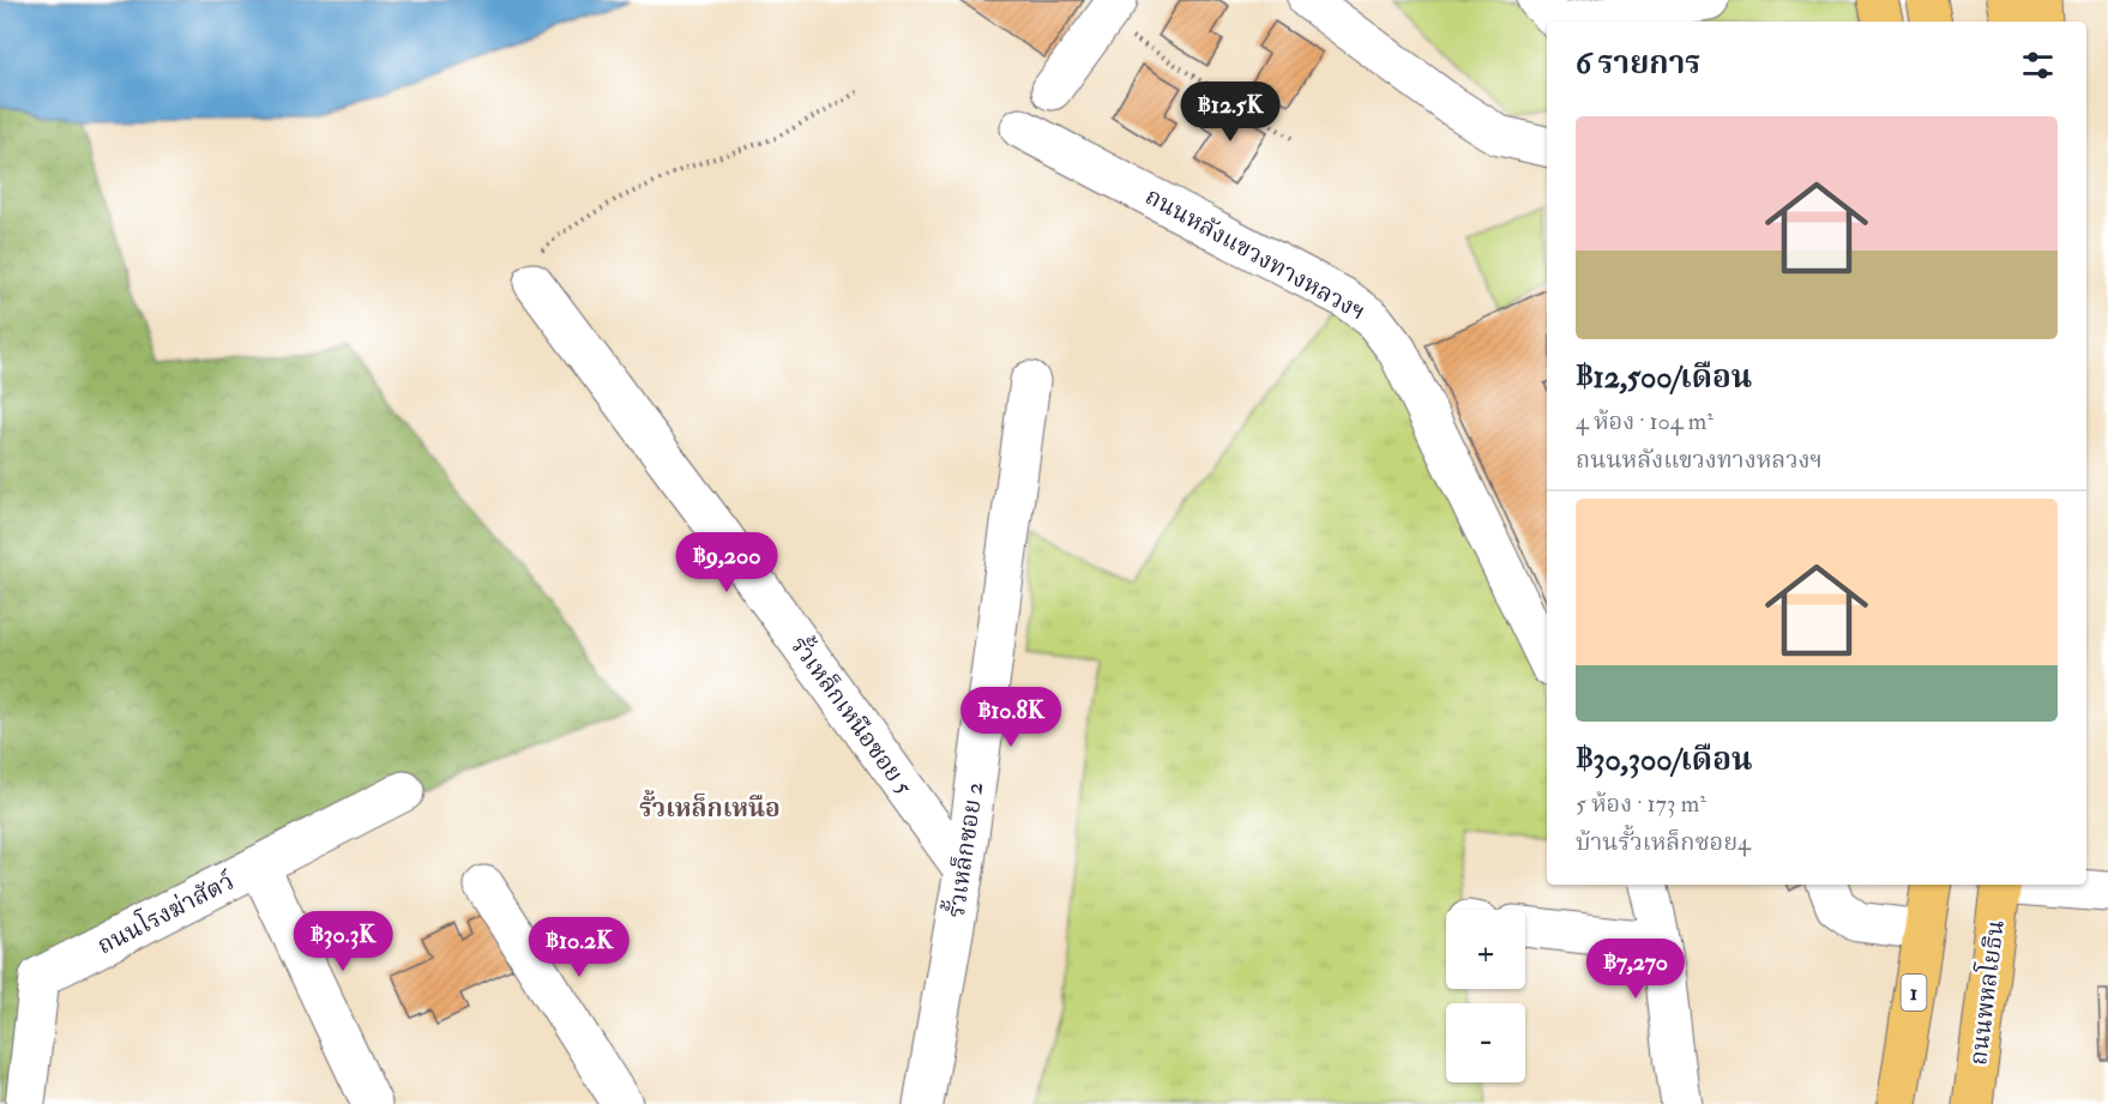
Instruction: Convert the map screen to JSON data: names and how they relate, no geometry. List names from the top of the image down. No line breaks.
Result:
{"streets":{"main road":["1","ถนนพหลโยธิน"],"street":["ถนนหลังแขวงทางหลวงฯ","รั้วเหล็กเหนือซอย 5","รั้วเหล็กซอย 2","ถนนโรงฆ่าสัตว์"]},"crossings":[["รั้วเหล็กเหนือซอย 5","รั้วเหล็กซอย 2"]],"districts":["รั้วเหล็กเหนือ"],"page":{"heading":"6 รายการ","price":["฿12.5K","฿9,200","฿10.8K","฿30.3K","฿10.2K","฿7,270"],"list":[{"name":"฿12,500/เดือน","note":"4 ห้อง · 104 m² · ถนนหลังแขวงทางหลวงฯ"},{"name":"฿30,300/เดือน","note":"5 ห้อง · 173 m² · บ้านรั้วเหล็กซอย4"}],"map_buttons":["+","−"]}}
